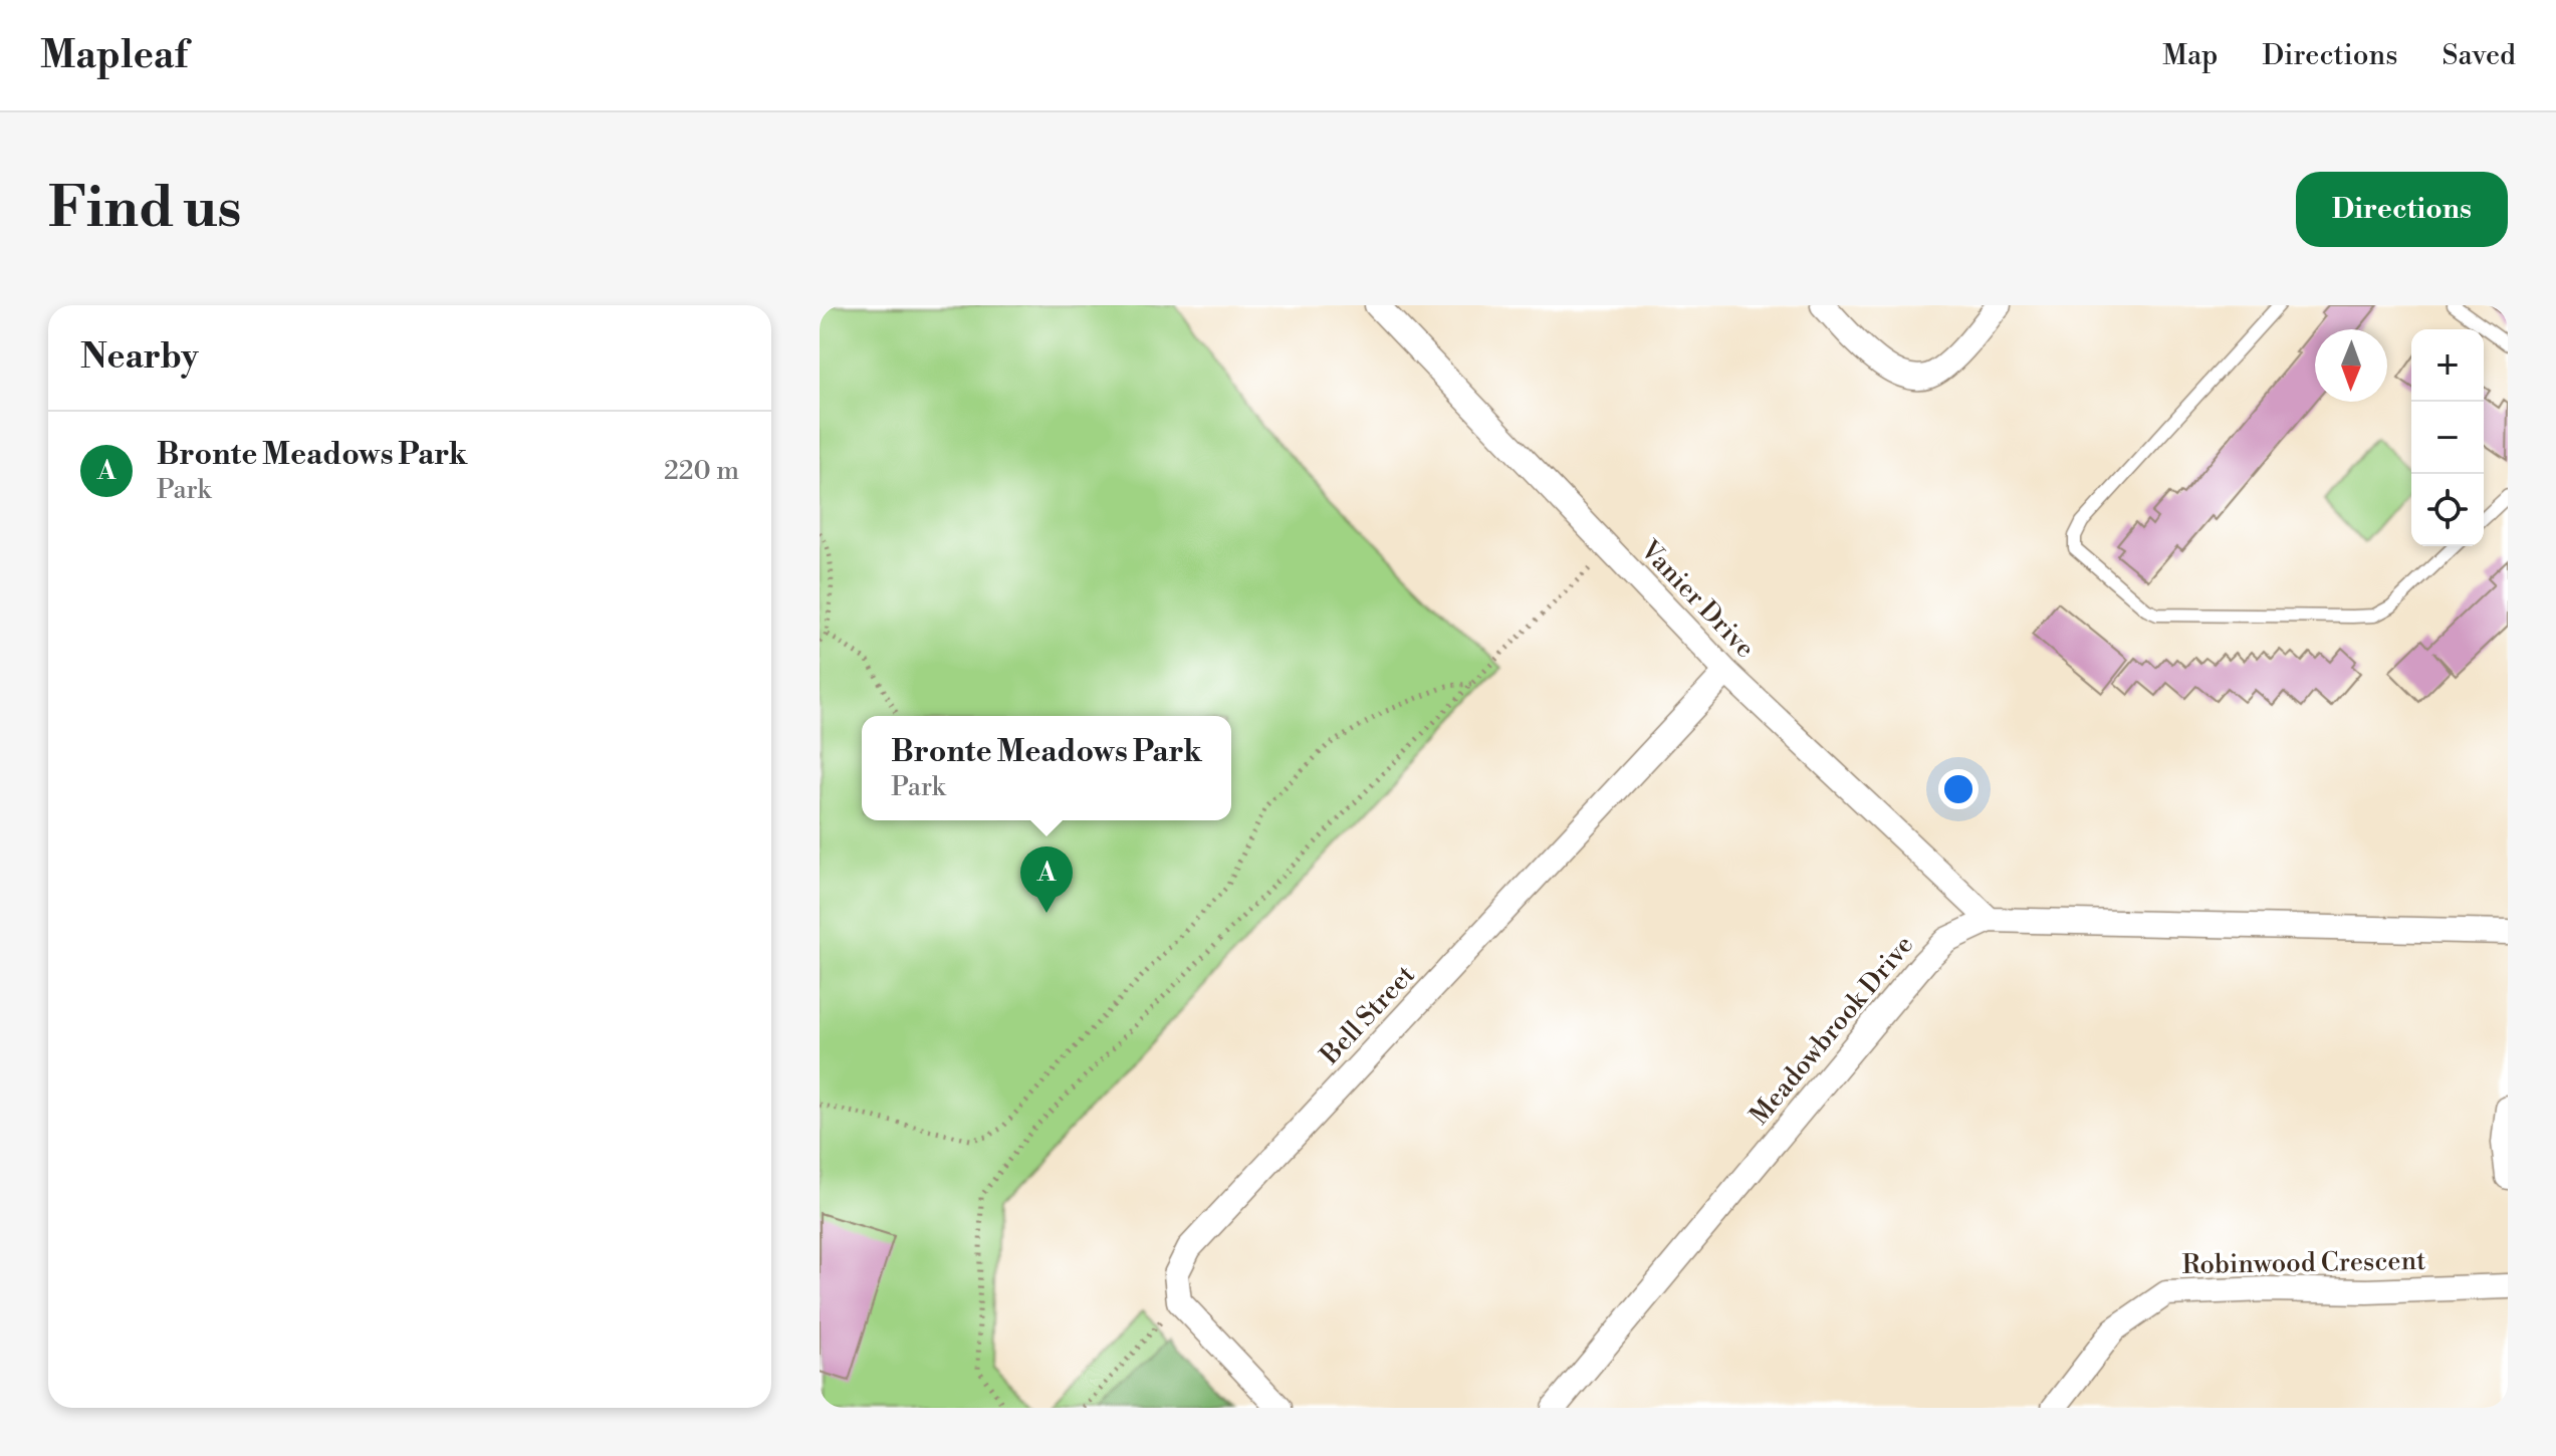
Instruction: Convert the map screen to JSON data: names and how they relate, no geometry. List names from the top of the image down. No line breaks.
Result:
{"streets":{"street":["Vanier Drive","Bell Street","Meadowbrook Drive","Robinwood Crescent"]},"crossings":[["Vanier Drive","Bell Street"],["Vanier Drive","Meadowbrook Drive"]],"north":"bottom","page":{"header":"Mapleaf","nav":["Map","Directions","Saved"],"buttons":"Directions","title":"Find us","heading":"Nearby","map_buttons":["+","−"],"list":[{"mark":"A","name":"Bronte Meadows Park","note":"Park","value":"220 m"}],"popup":["Bronte Meadows Park","Park"],"pins":"A"}}
